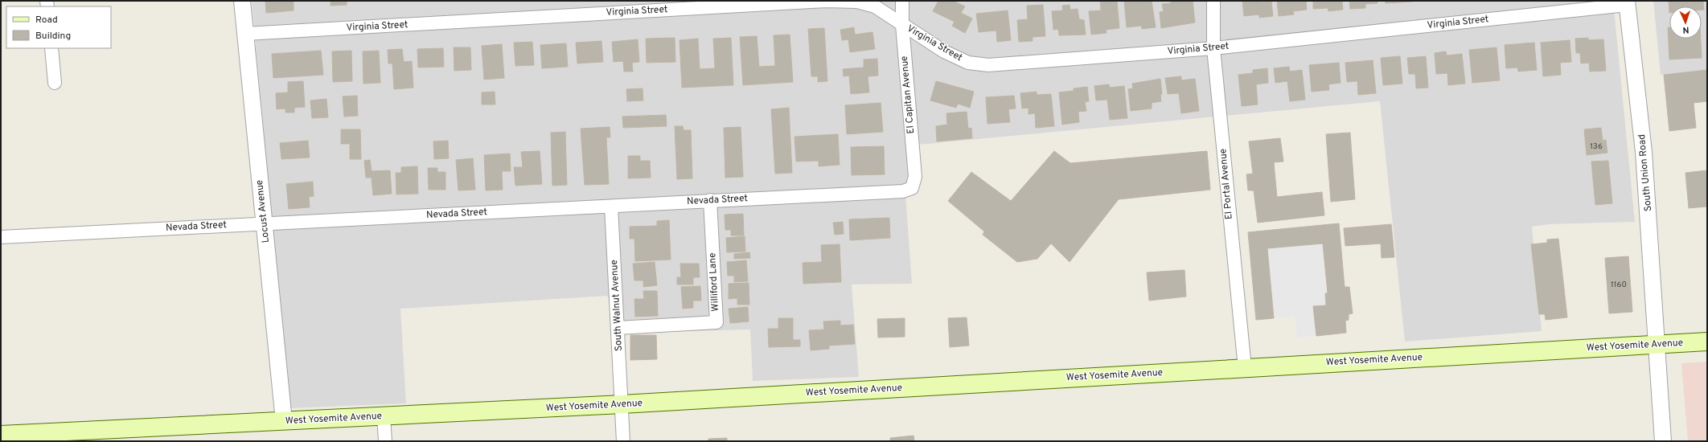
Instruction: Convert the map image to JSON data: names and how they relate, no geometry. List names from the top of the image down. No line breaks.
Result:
{"streets":{"main road":["West Yosemite Avenue"],"street":["Virginia Street","El Capitan Avenue","South Union Road","El Portal Avenue","Nevada Street","Locust Avenue","Williford Lane","South Walnut Avenue"]},"crossings":[["Virginia Street","El Capitan Avenue"],["Virginia Street","South Union Road"],["Virginia Street","El Portal Avenue"],["Virginia Street","Locust Avenue"],["El Capitan Avenue","Nevada Street"],["South Union Road","West Yosemite Avenue"],["El Portal Avenue","West Yosemite Avenue"],["Nevada Street","Locust Avenue"],["Nevada Street","Williford Lane"],["Nevada Street","South Walnut Avenue"],["Locust Avenue","West Yosemite Avenue"],["Williford Lane","South Walnut Avenue"],["South Walnut Avenue","West Yosemite Avenue"]],"house_numbers":["136","1160"],"legend":["Road","Building"],"north":"bottom"}
